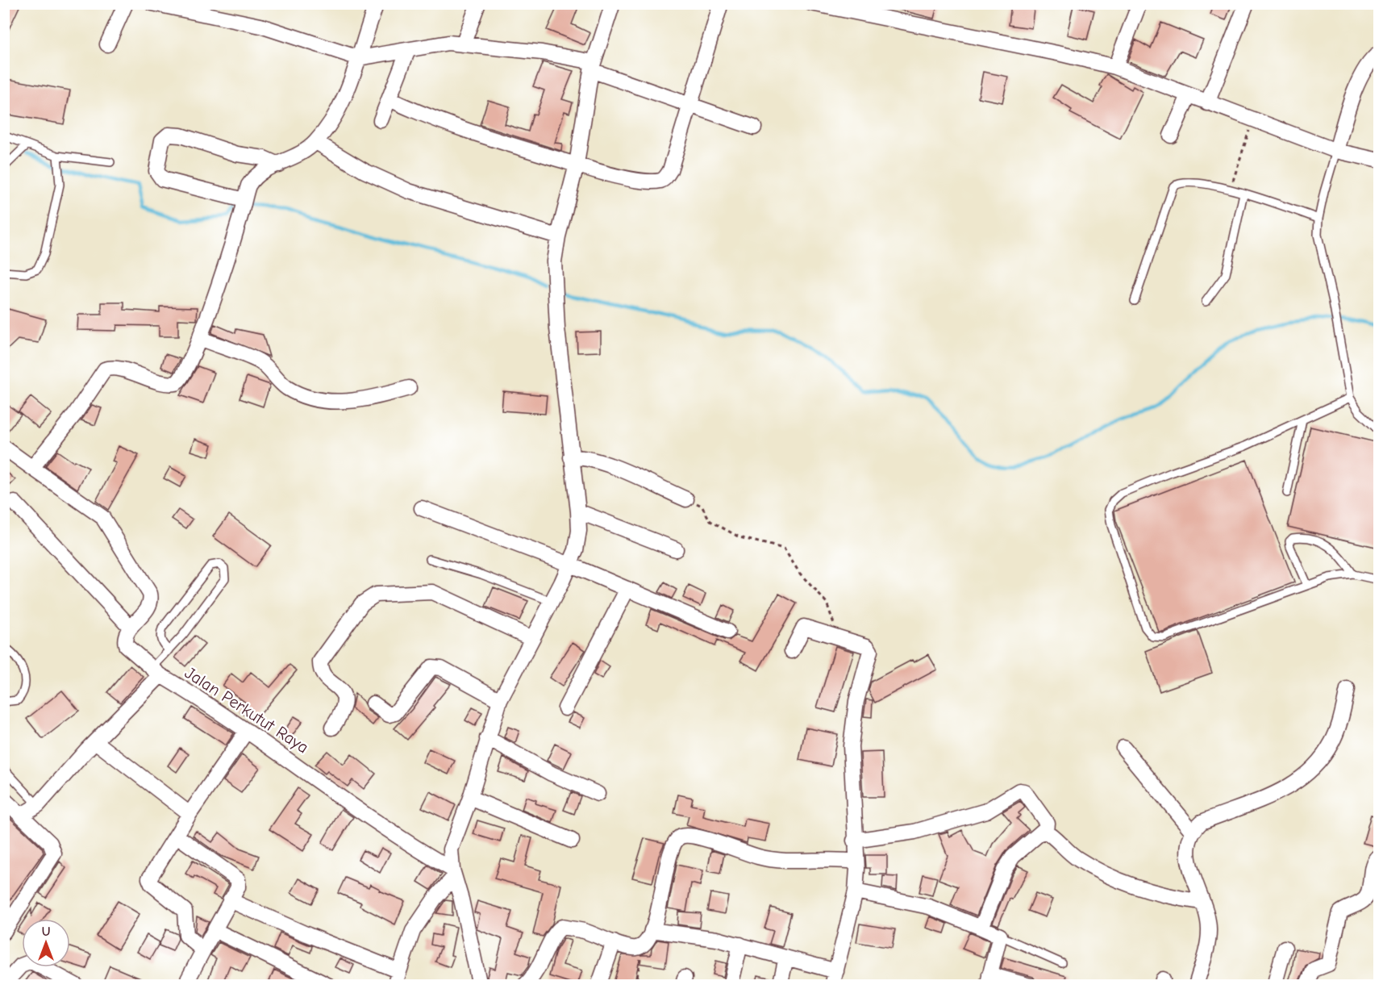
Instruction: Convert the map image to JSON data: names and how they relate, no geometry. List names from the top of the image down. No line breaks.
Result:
{"streets":{"street":["Jalan Perkutut Raya"]},"north":"top"}
